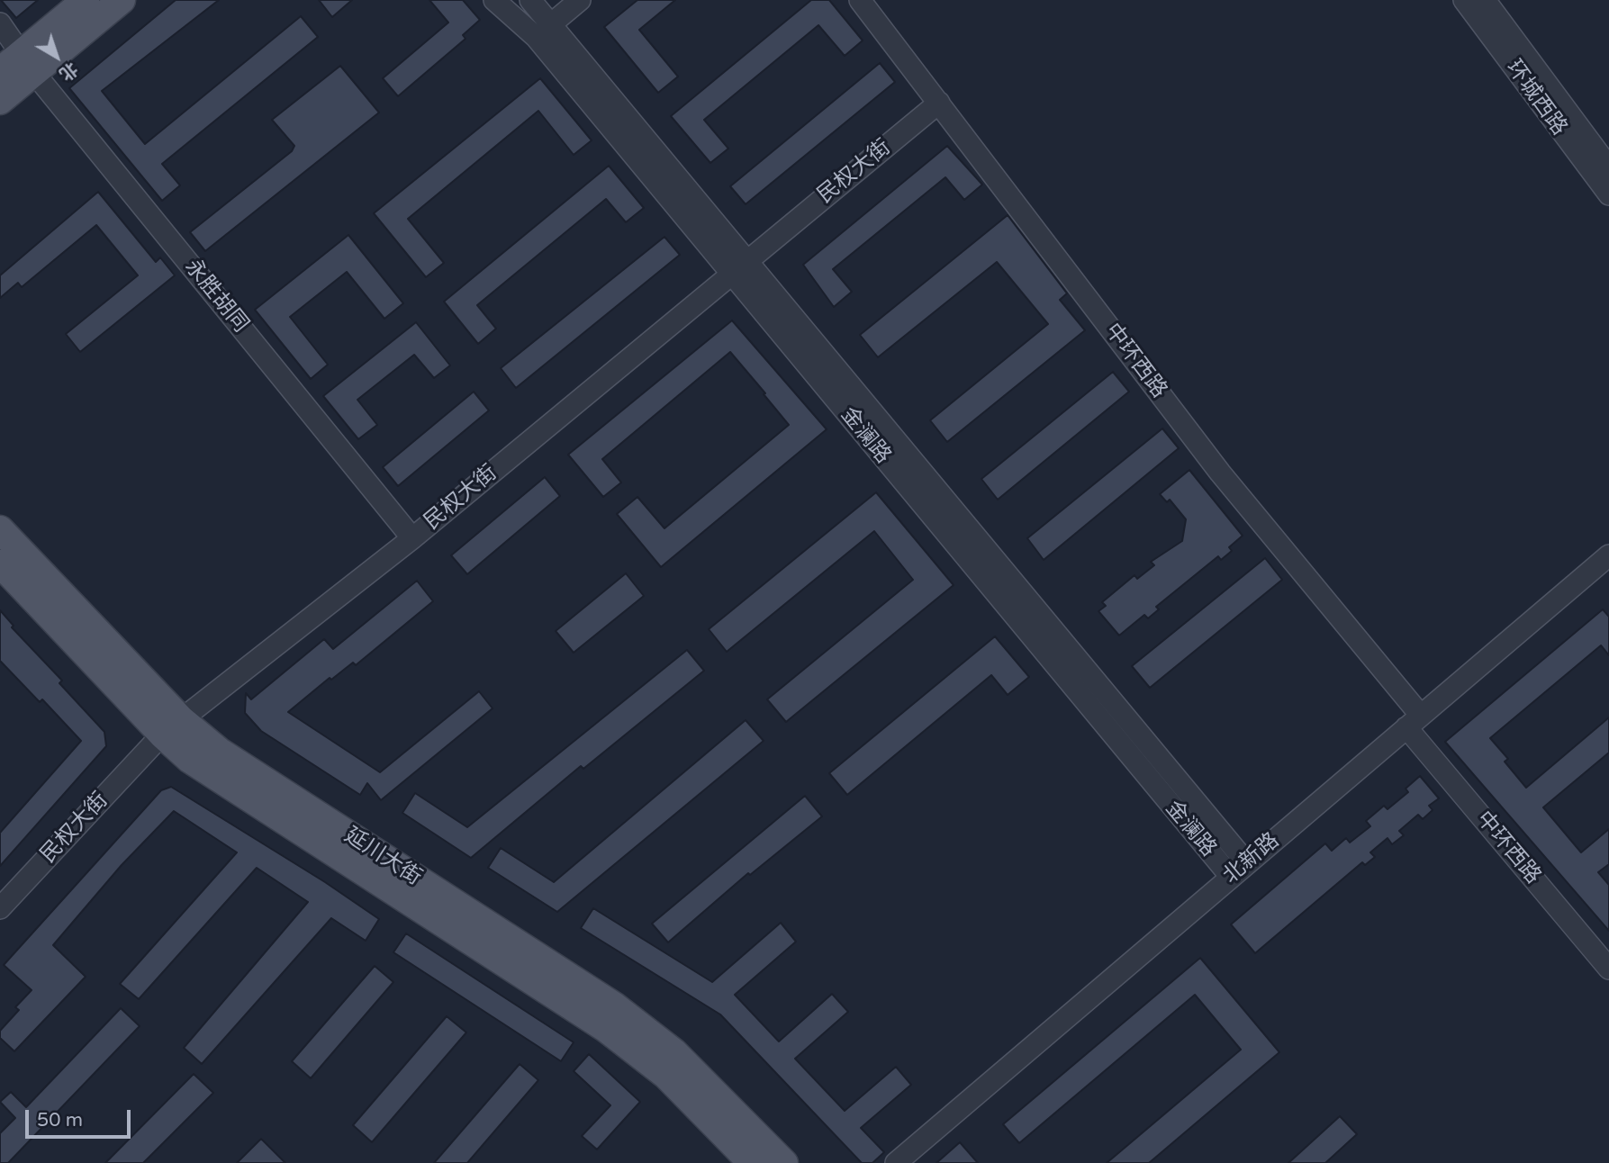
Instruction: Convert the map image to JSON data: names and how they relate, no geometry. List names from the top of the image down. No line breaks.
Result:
{"streets":{"main road":["延川大街"],"street":["环城西路","民权大街","永胜胡同","中环西路","金澜路","北新路"]},"crossings":[["民权大街","永胜胡同"],["民权大街","中环西路"],["民权大街","金澜路"],["民权大街","延川大街"],["中环西路","北新路"],["金澜路","北新路"]],"scale_bar":"50 m","north":"bottom right"}
